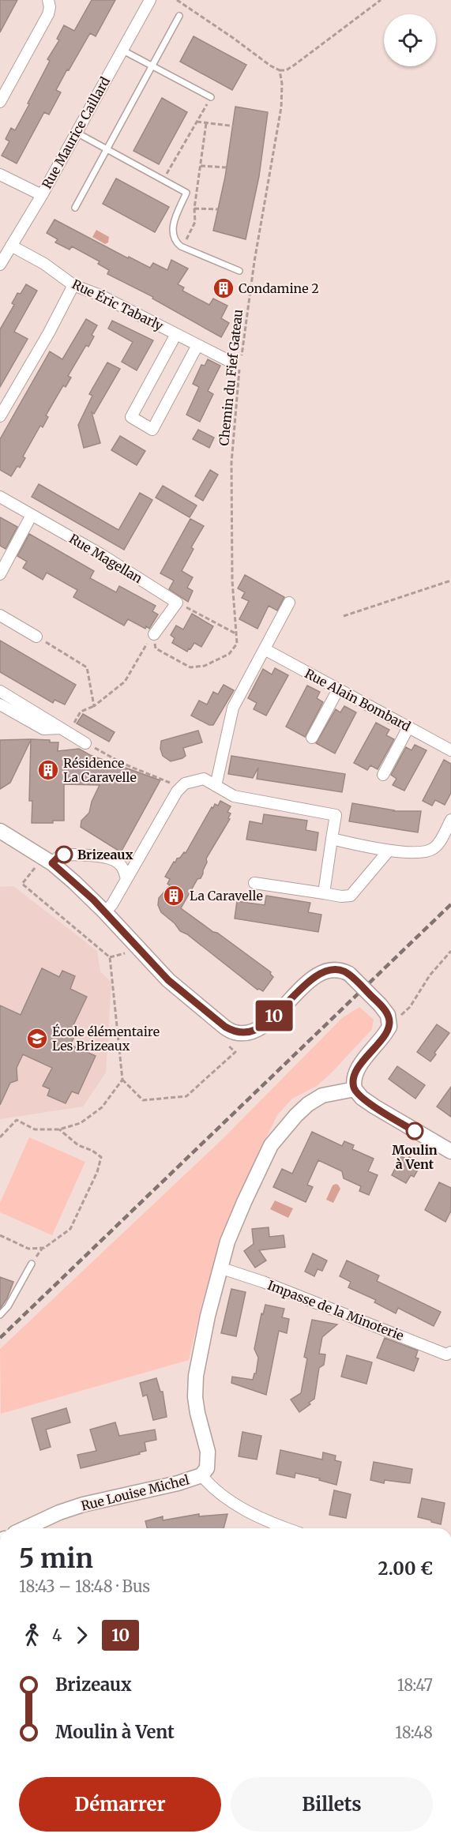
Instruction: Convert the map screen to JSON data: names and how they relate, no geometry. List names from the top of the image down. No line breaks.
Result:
{"streets":{"street":["Rue Maurice Caillard","Rue Éric Tabarly","Rue Magellan","Rue Alain Bombard","Impasse de la Minoterie","Rue Louise Michel"],"path":["Chemin du Fief Gateau"]},"crossings":[["Rue Maurice Caillard","Rue Éric Tabarly"],["Rue Éric Tabarly","Chemin du Fief Gateau"]],"places":{"building":["Condamine 2","Résidence La Caravelle","La Caravelle"],"other":["Brizeaux","Moulin à Vent"],"school or university":["École élémentaire Les Brizeaux"]},"lines":["bus line 10"],"page":{"on_map":"10","heading":["5 min","18:43 – 18:48 · Bus","2.00 €"],"legs":["4","10"],"list":[{"name":"Brizeaux","value":"18:47"},{"name":"Moulin à Vent","value":"18:48"}],"buttons":["Démarrer","Billets"]}}
